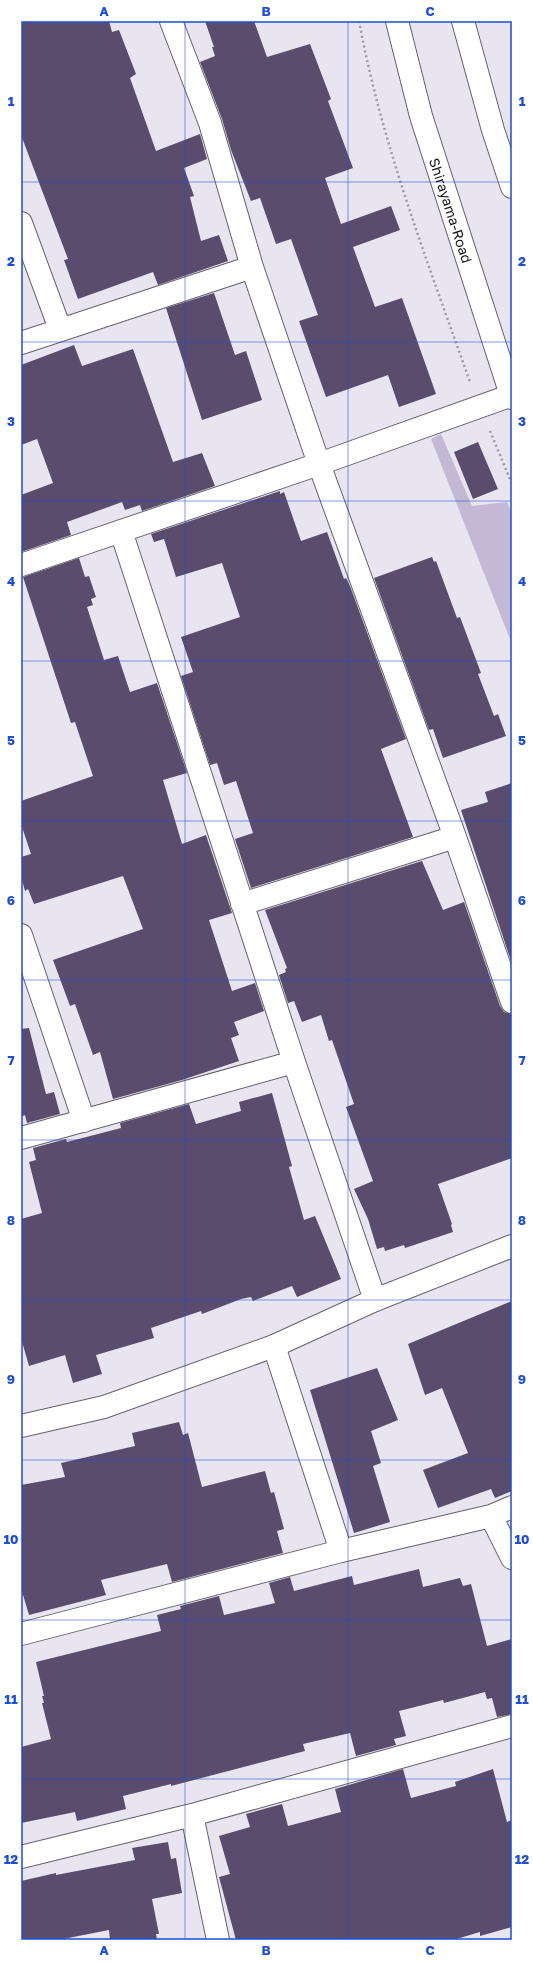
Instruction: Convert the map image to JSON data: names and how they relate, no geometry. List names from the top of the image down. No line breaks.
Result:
{"streets":{"street":["Shirayama-Road"]},"grid":{"columns":["A","B","C"],"rows":["1","2","3","4","5","6","7","8","9","10","11","12"]}}
